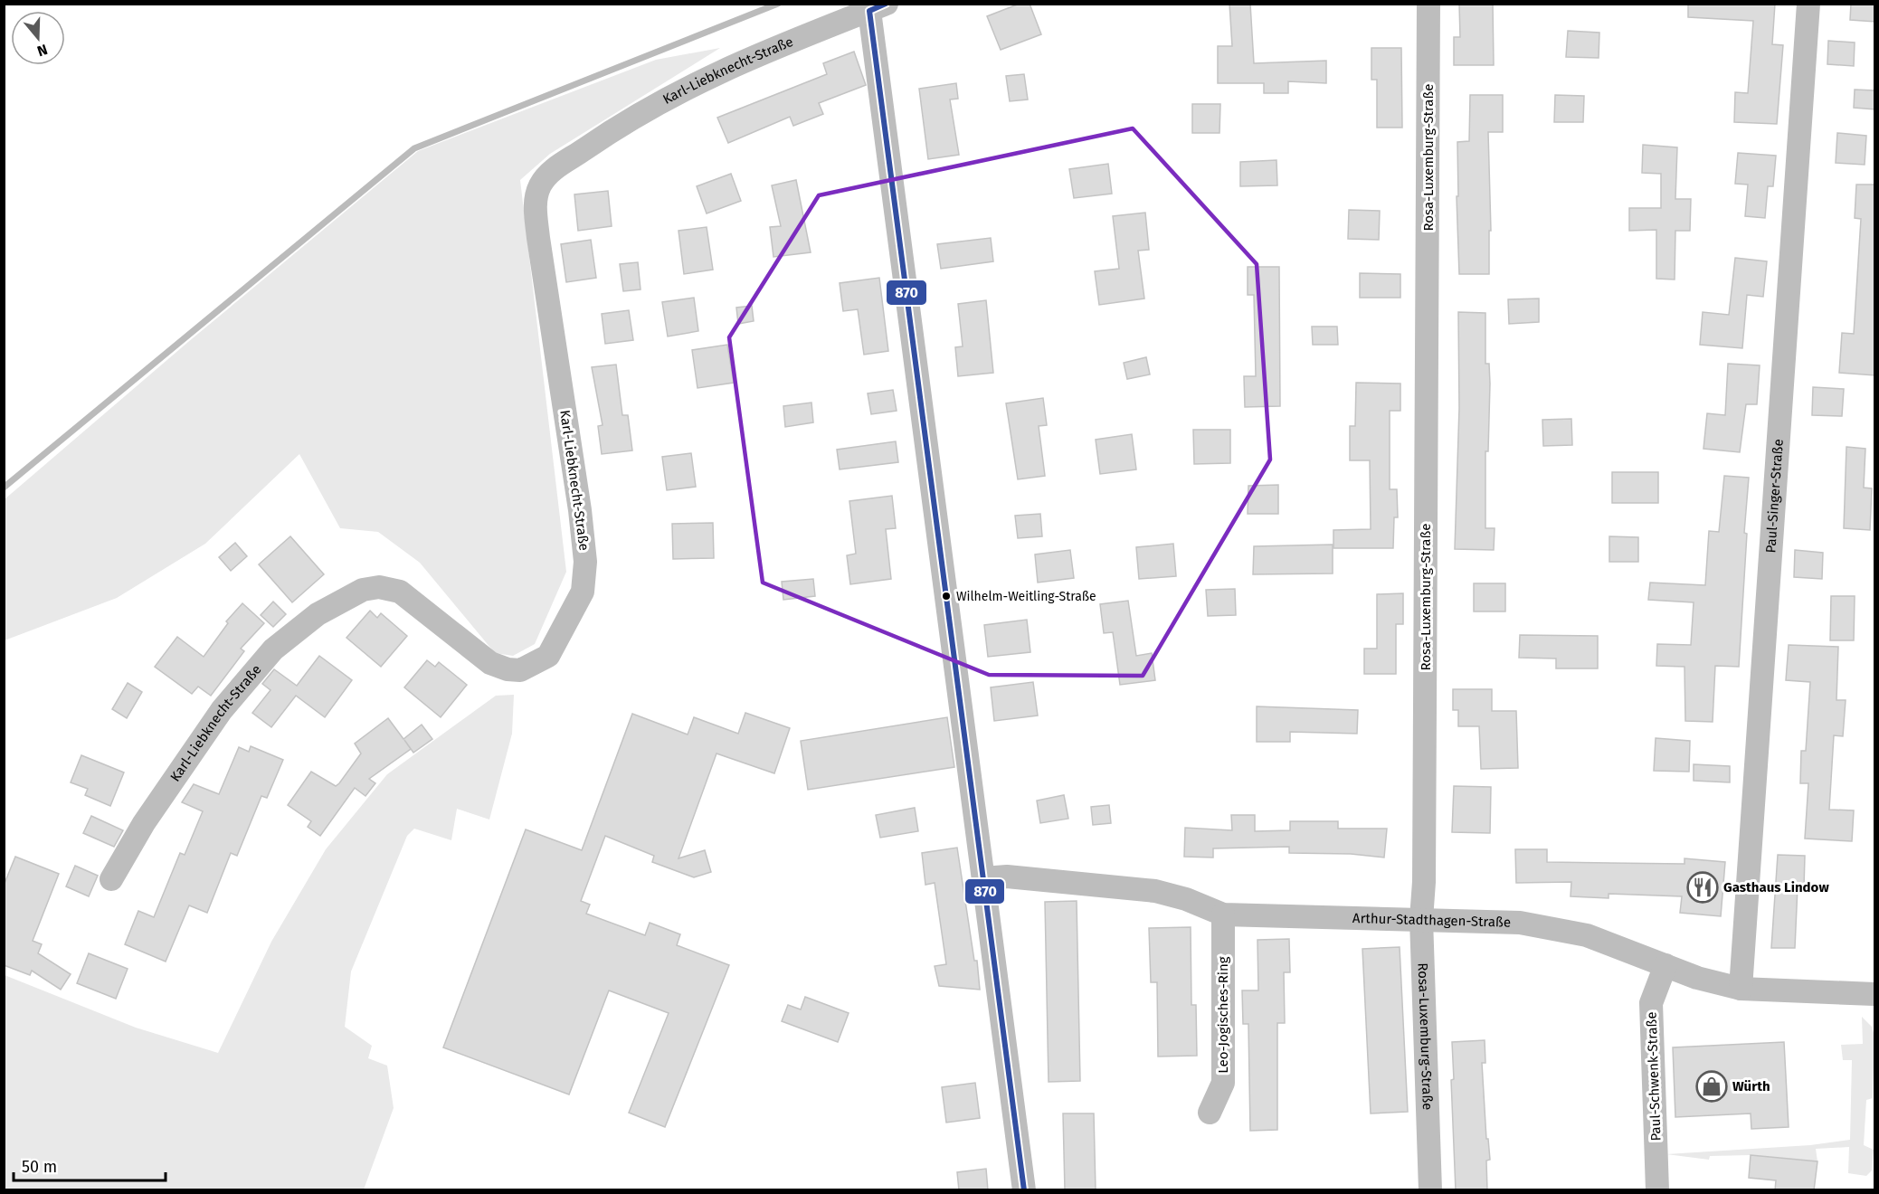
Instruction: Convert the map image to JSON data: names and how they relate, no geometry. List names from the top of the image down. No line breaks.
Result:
{"streets":{"street":["Karl-Liebknecht-Straße","Rosa-Luxemburg-Straße","Paul-Singer-Straße","Arthur-Stadthagen-Straße","Leo-Jogisches-Ring","Paul-Schwenk-Straße"]},"crossings":[["Rosa-Luxemburg-Straße","Arthur-Stadthagen-Straße"],["Paul-Singer-Straße","Arthur-Stadthagen-Straße"],["Arthur-Stadthagen-Straße","Leo-Jogisches-Ring"],["Arthur-Stadthagen-Straße","Paul-Schwenk-Straße"]],"places":{"other":["Wilhelm-Weitling-Straße"],"restaurant":["Gasthaus Lindow"],"shop":["Würth"]},"lines":["transit line 870"],"scale_bar":"50 m","north":"bottom"}
